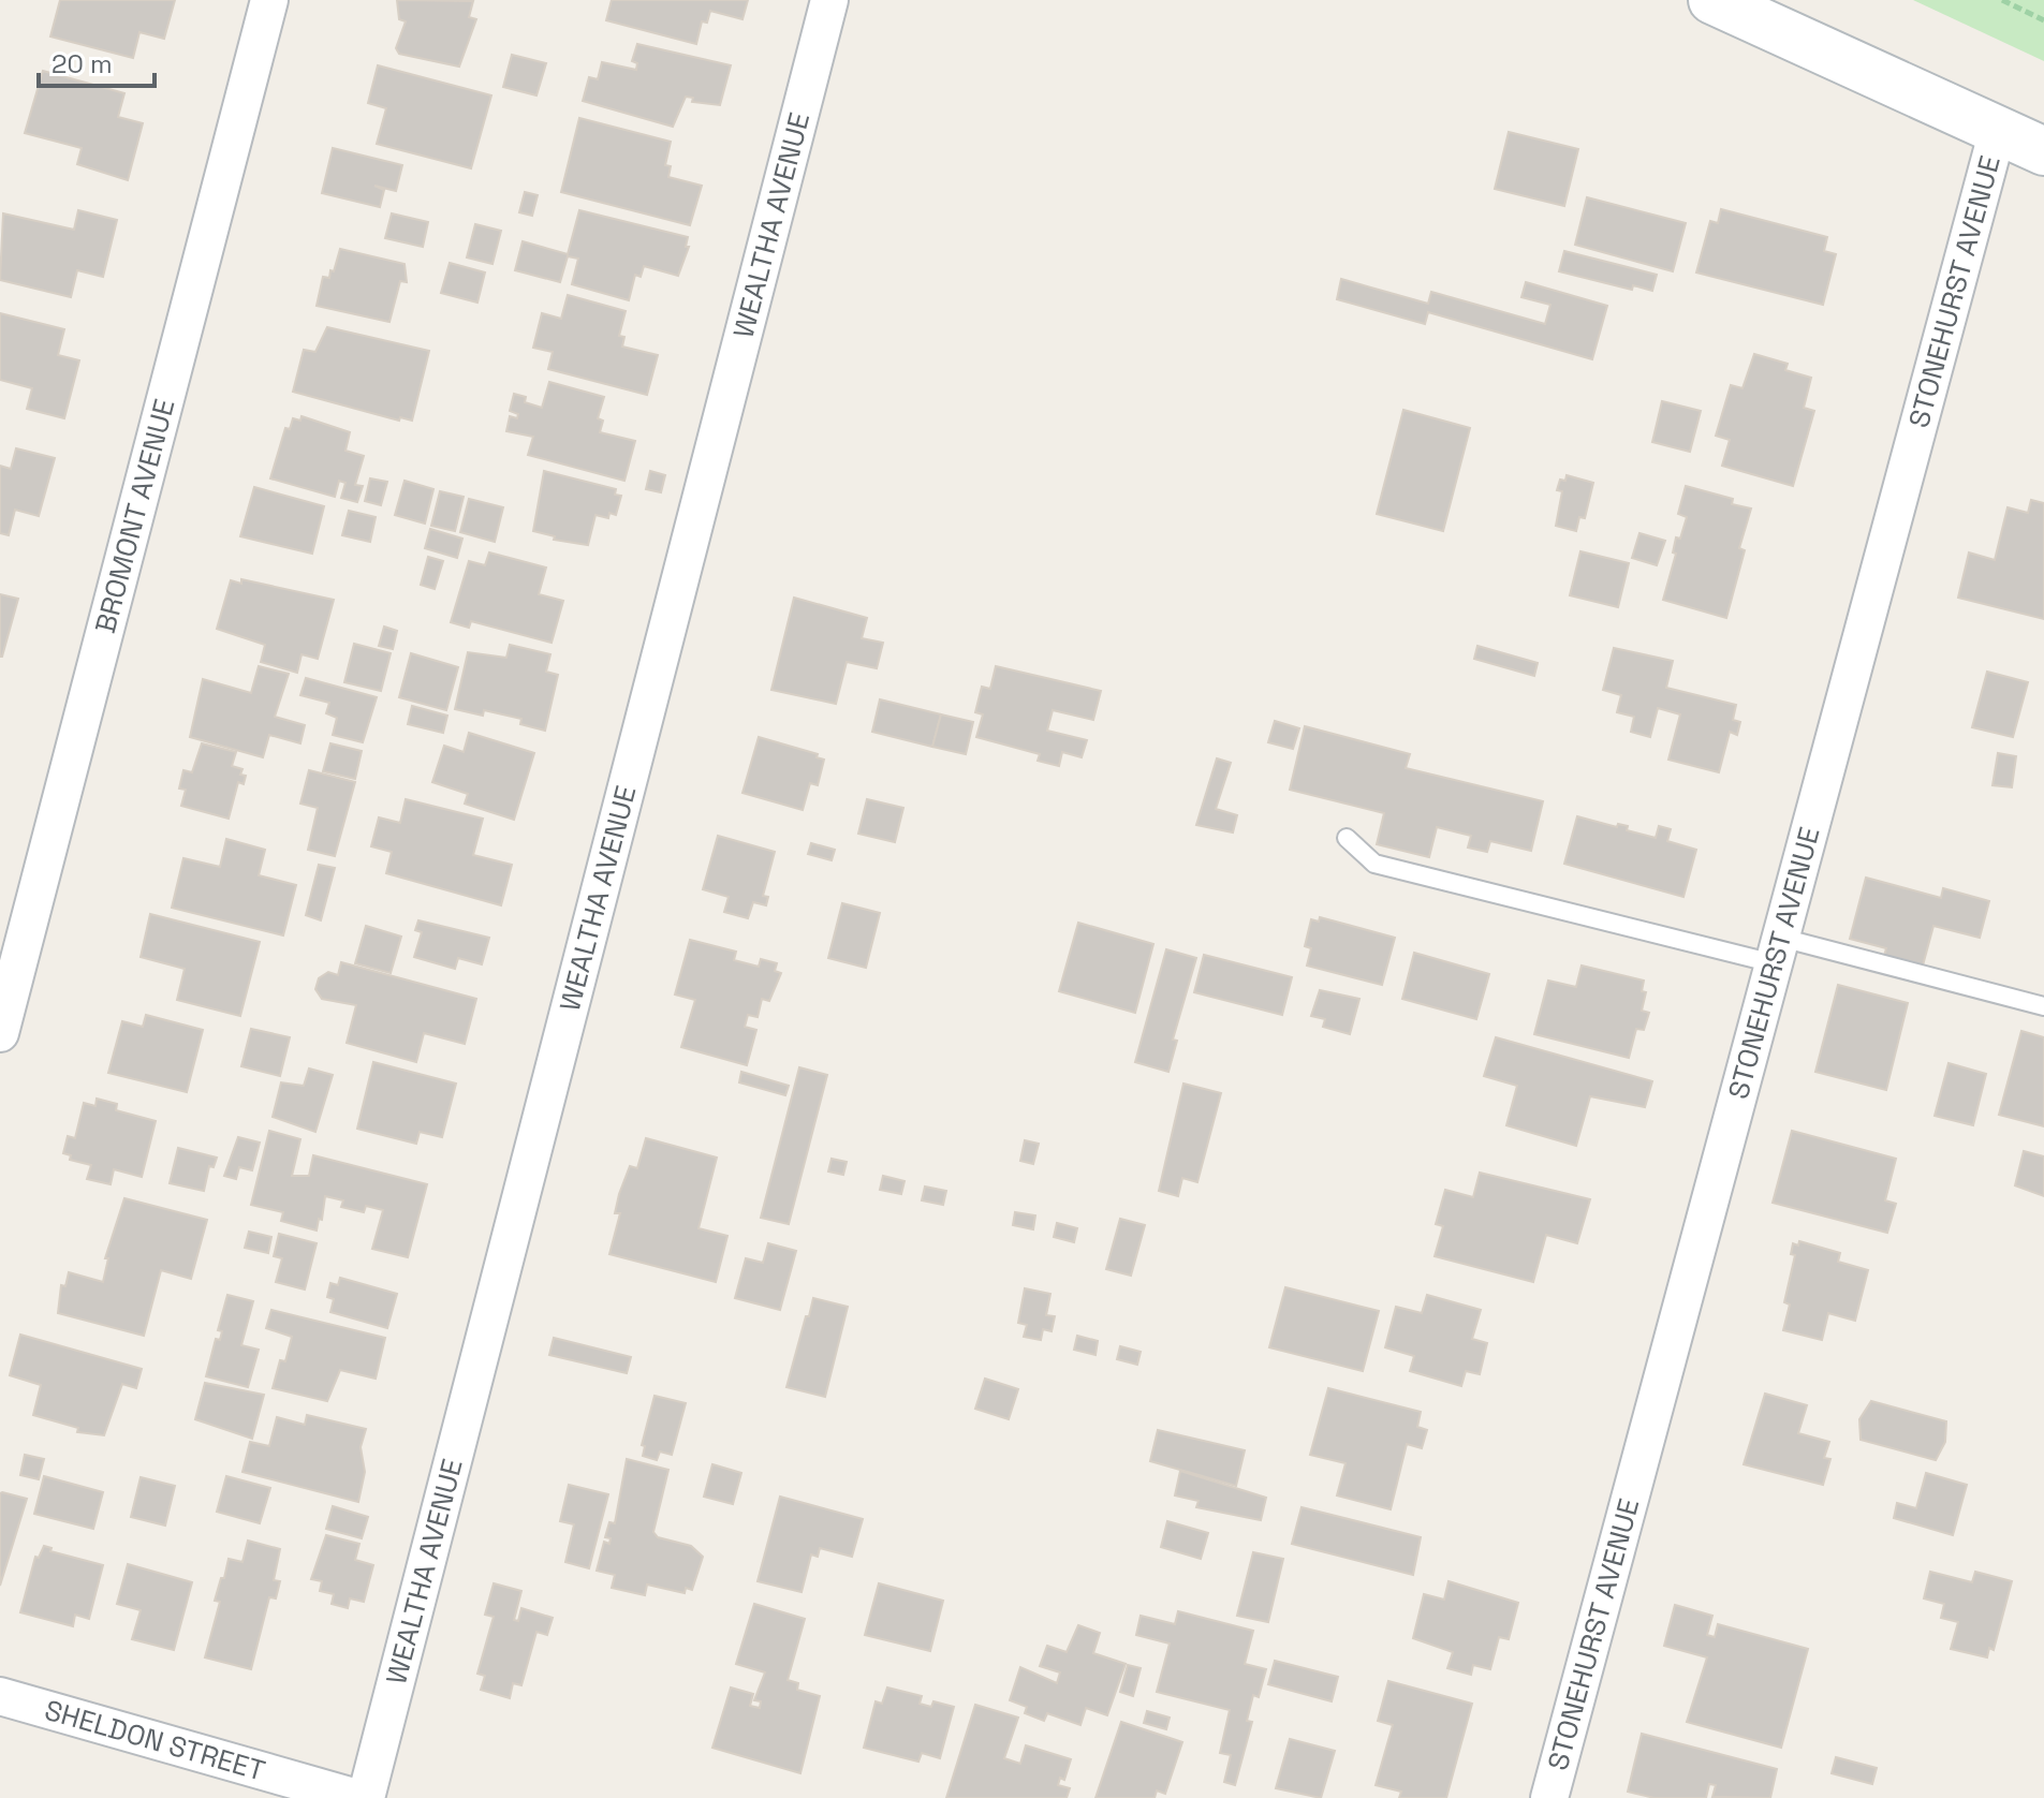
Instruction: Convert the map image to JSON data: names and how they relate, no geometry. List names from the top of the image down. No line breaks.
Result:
{"streets":{"street":["WEALTHA AVENUE","STONEHURST AVENUE","BROMONT AVENUE","SHELDON STREET"]},"scale_bar":"20 m"}
